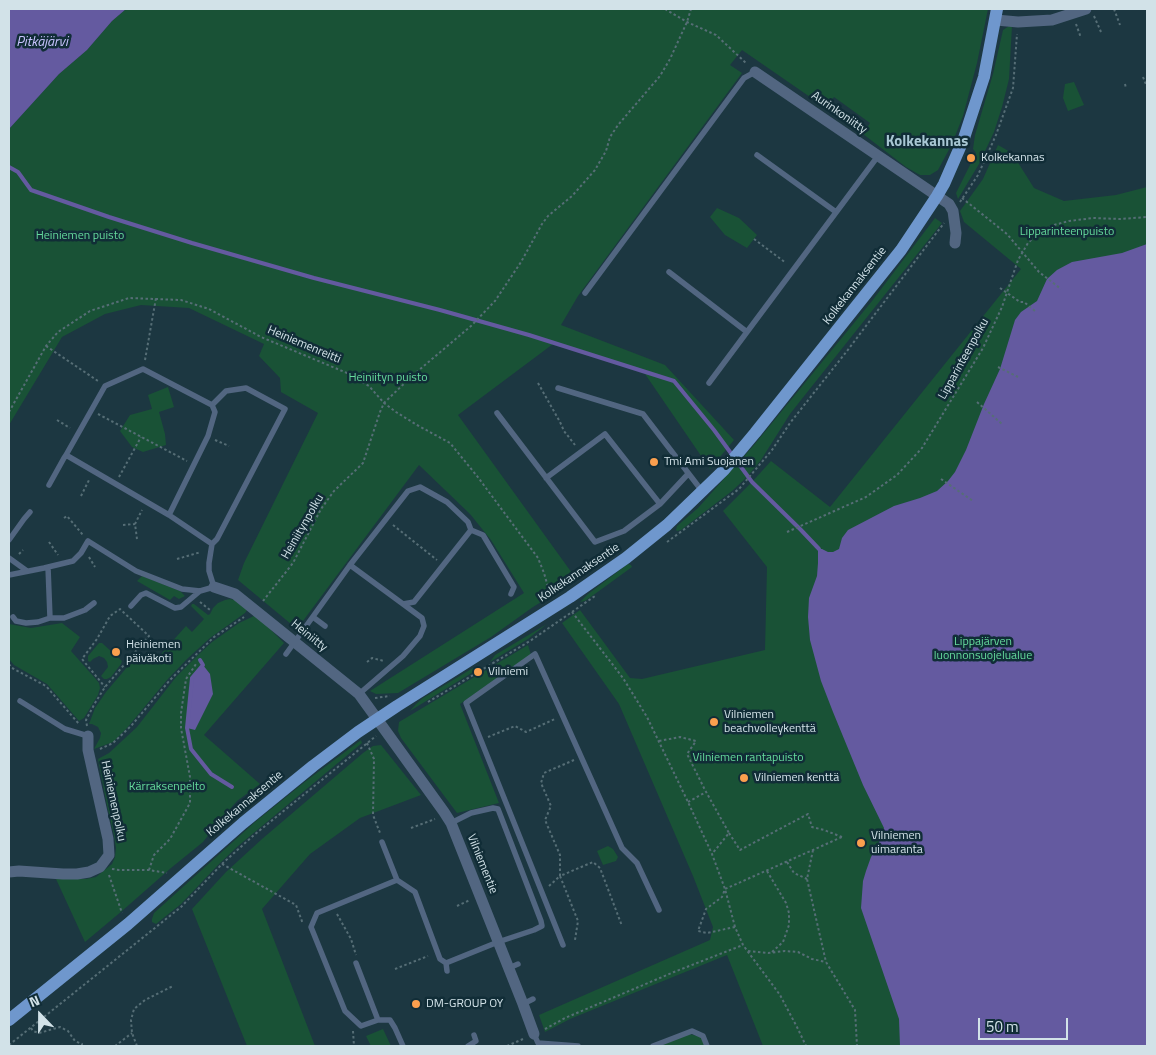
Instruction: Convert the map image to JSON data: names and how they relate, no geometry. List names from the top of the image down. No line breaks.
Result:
{"streets":{"main road":["Kolkekannaksentie"],"street":["Aurinkoniitty","Heiniitty","Heiniemenpolku","Vilniementie"],"path":["Heiniemenreitti","Lipparinteenpolku","Heiniitynpolku"]},"crossings":[["Aurinkoniitty","Kolkekannaksentie"],["Kolkekannaksentie","Heiniemenreitti"],["Kolkekannaksentie","Heiniitty"],["Kolkekannaksentie","Vilniementie"],["Heiniemenreitti","Heiniitynpolku"],["Heiniitynpolku","Heiniitty"],["Heiniitynpolku","Heiniemenpolku"],["Heiniitty","Vilniementie"]],"districts":["Kolkekannas"],"water":["Pitkäjärvi"],"parks":["Lipparinteenpuisto","Heiniemen puisto","Heiniityn puisto","Lippajärven luonnonsuojelualue","Vilniemen rantapuisto","Kärraksenpelto"],"places":["Kolkekannas","Tmi Ami Suojanen","Heiniemen päiväkoti","Vilniemi","Vilniemen beachvolleykenttä","Vilniemen kenttä","Vilniemen uimaranta","DM-GROUP OY"],"scale_bar":"50 m","north":"top"}
